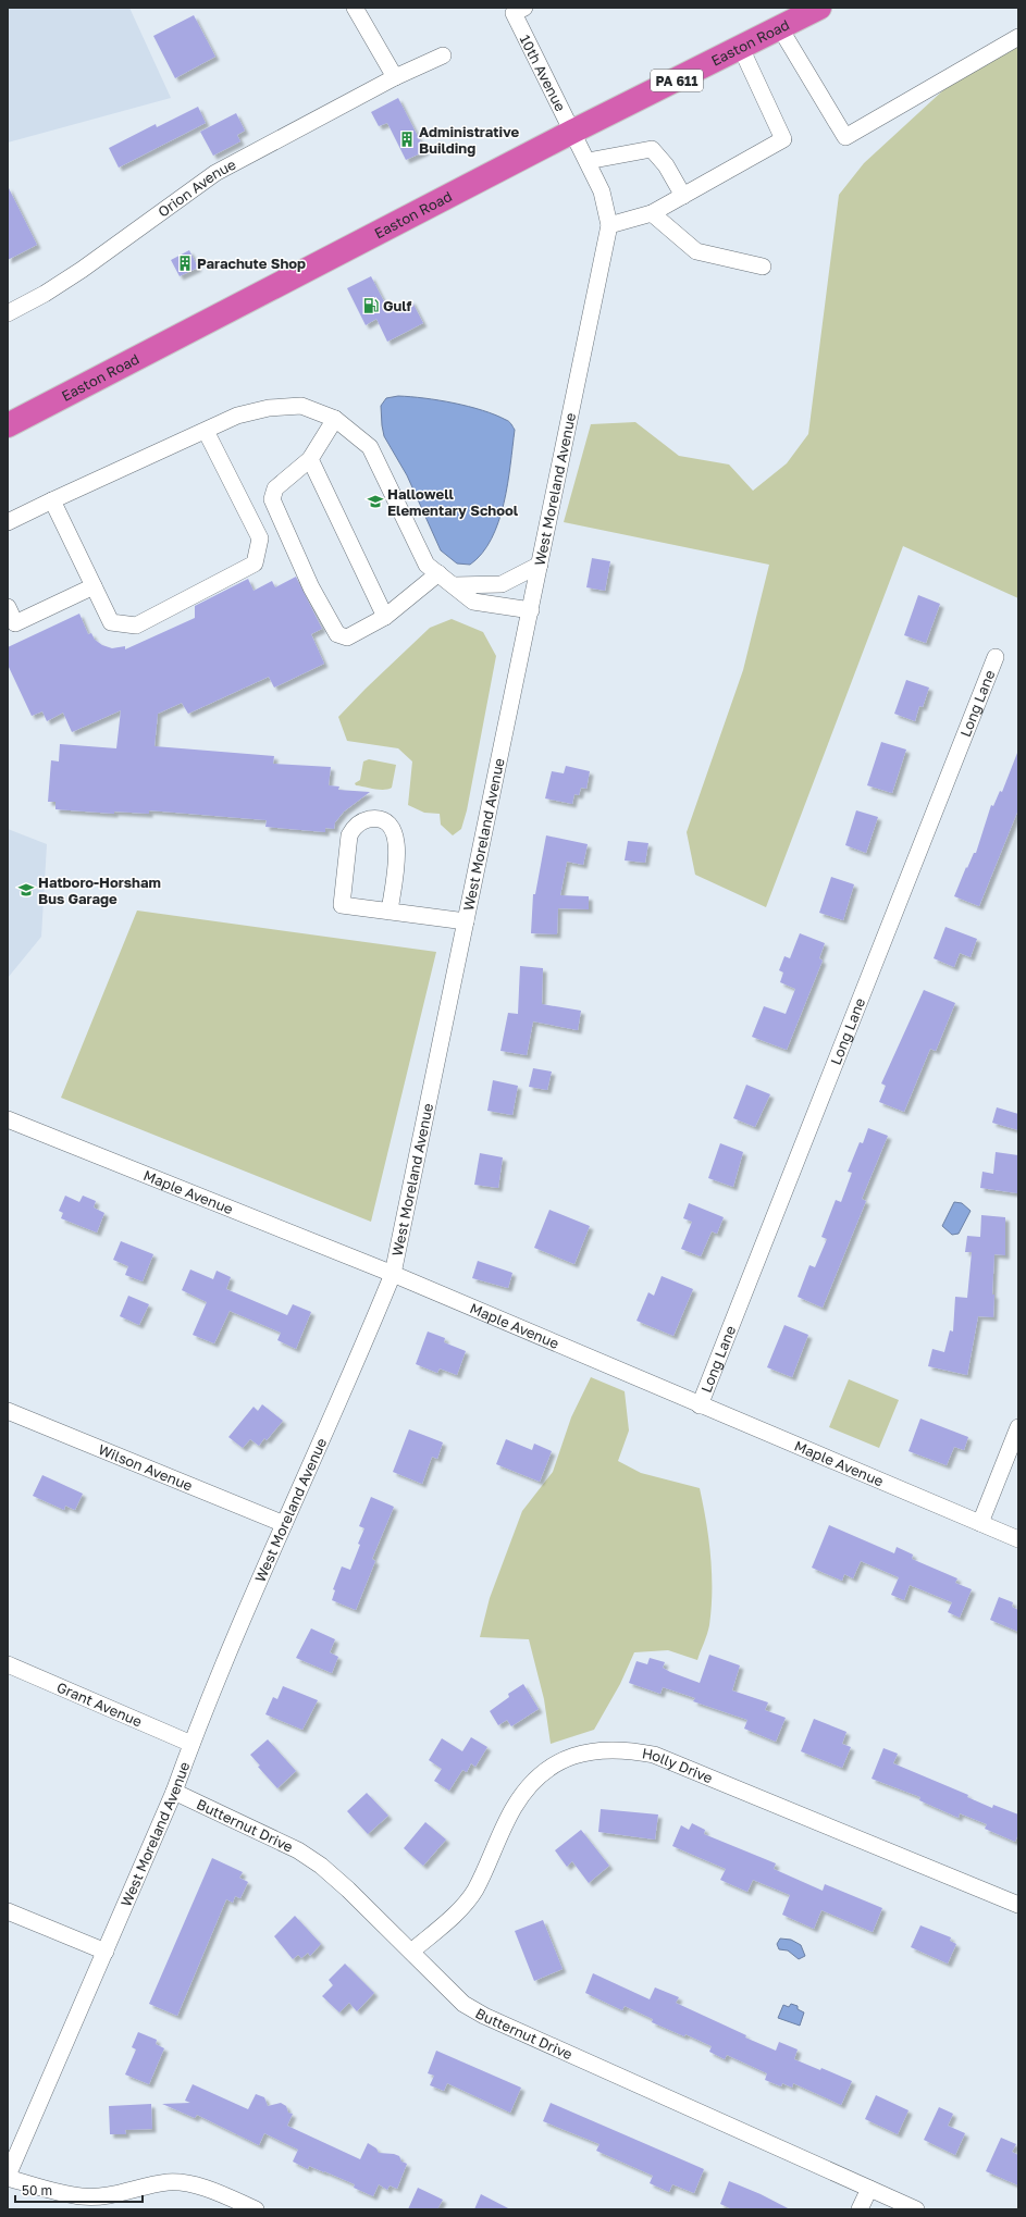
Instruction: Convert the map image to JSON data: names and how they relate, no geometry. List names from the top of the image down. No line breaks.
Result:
{"streets":{"highway":["Easton Road","PA 611"],"street":["10th Avenue","Orion Avenue","West Moreland Avenue","Long Lane","Maple Avenue","Wilson Avenue","Grant Avenue","Holly Drive","Butternut Drive"]},"crossings":[["Easton Road","10th Avenue"],["Easton Road","West Moreland Avenue"],["10th Avenue","West Moreland Avenue"],["West Moreland Avenue","Maple Avenue"],["West Moreland Avenue","Wilson Avenue"],["West Moreland Avenue","Grant Avenue"],["West Moreland Avenue","Butternut Drive"],["Long Lane","Maple Avenue"],["Holly Drive","Butternut Drive"]],"places":{"building":["Administrative Building","Parachute Shop"],"fuel station":["Gulf"],"school or university":["Hallowell Elementary School","Hatboro-Horsham Bus Garage"]},"scale_bar":"50 m"}
